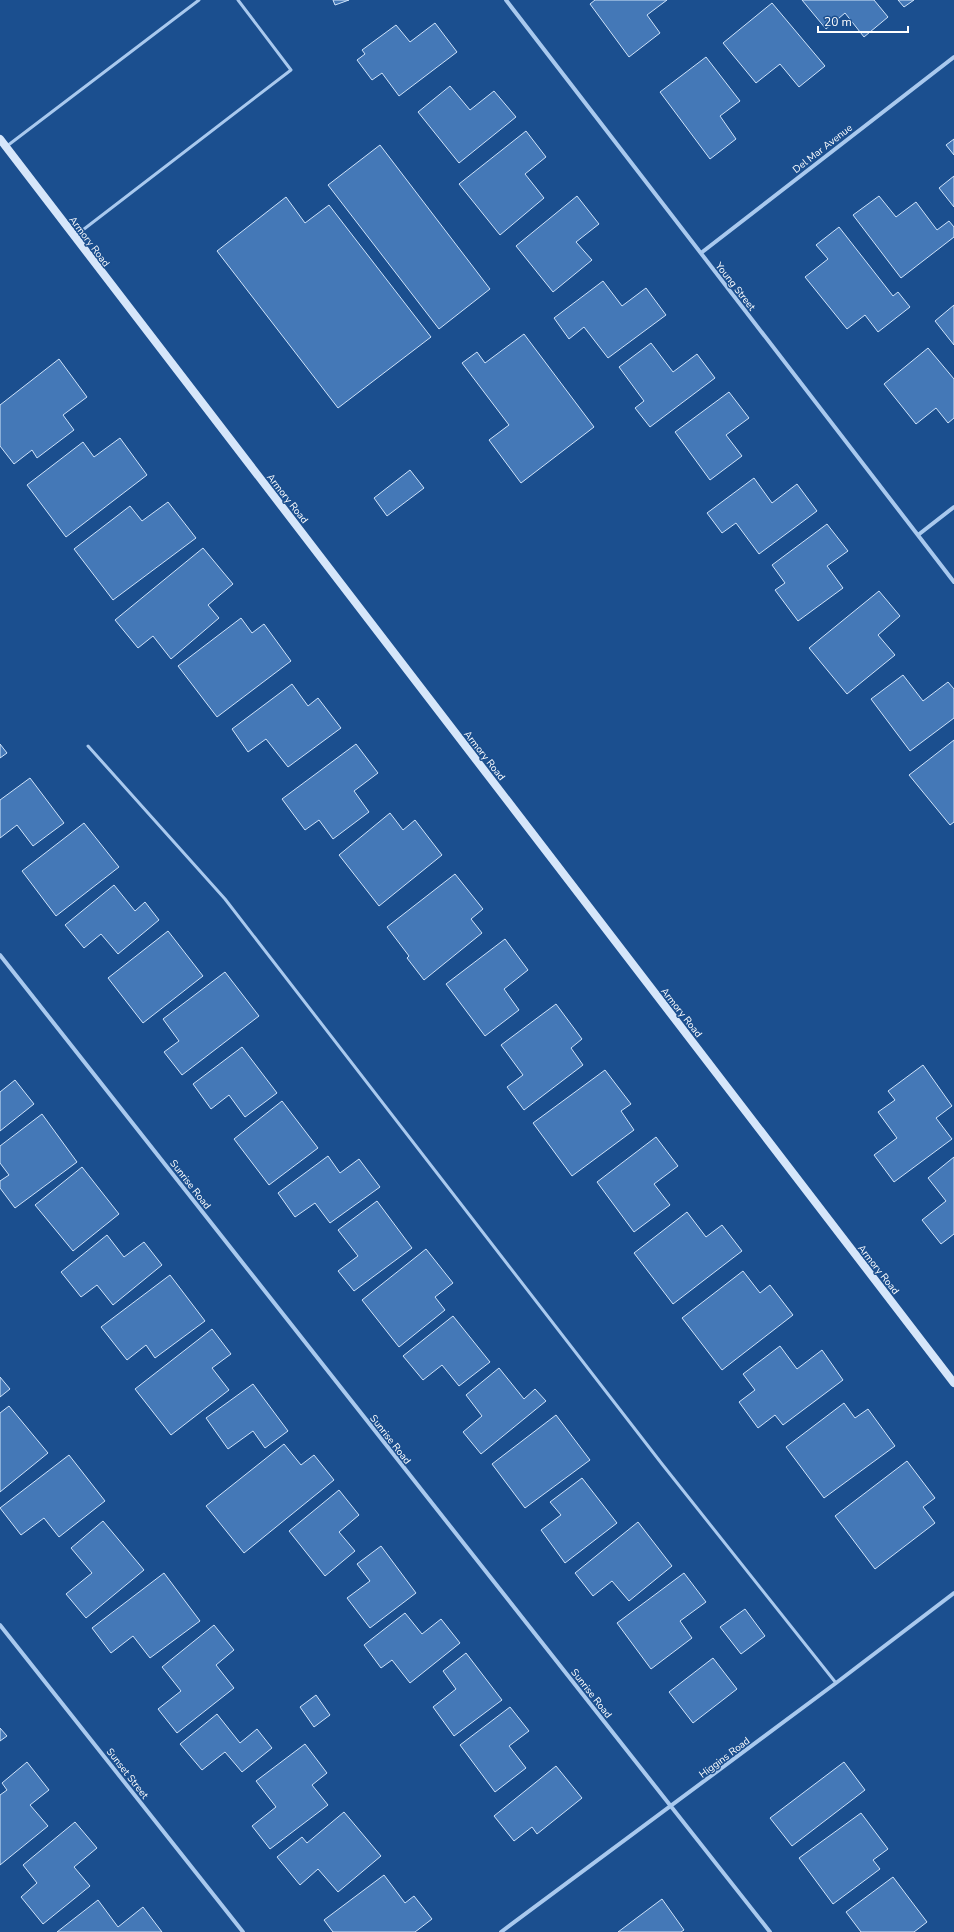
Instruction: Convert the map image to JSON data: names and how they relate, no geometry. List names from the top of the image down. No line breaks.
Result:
{"streets":{"main road":["Armory Road"],"street":["Del Mar Avenue","Young Street","Sunrise Road","Higgins Road","Sunset Street"]},"crossings":[["Del Mar Avenue","Young Street"],["Sunrise Road","Higgins Road"]],"scale_bar":"20 m"}
